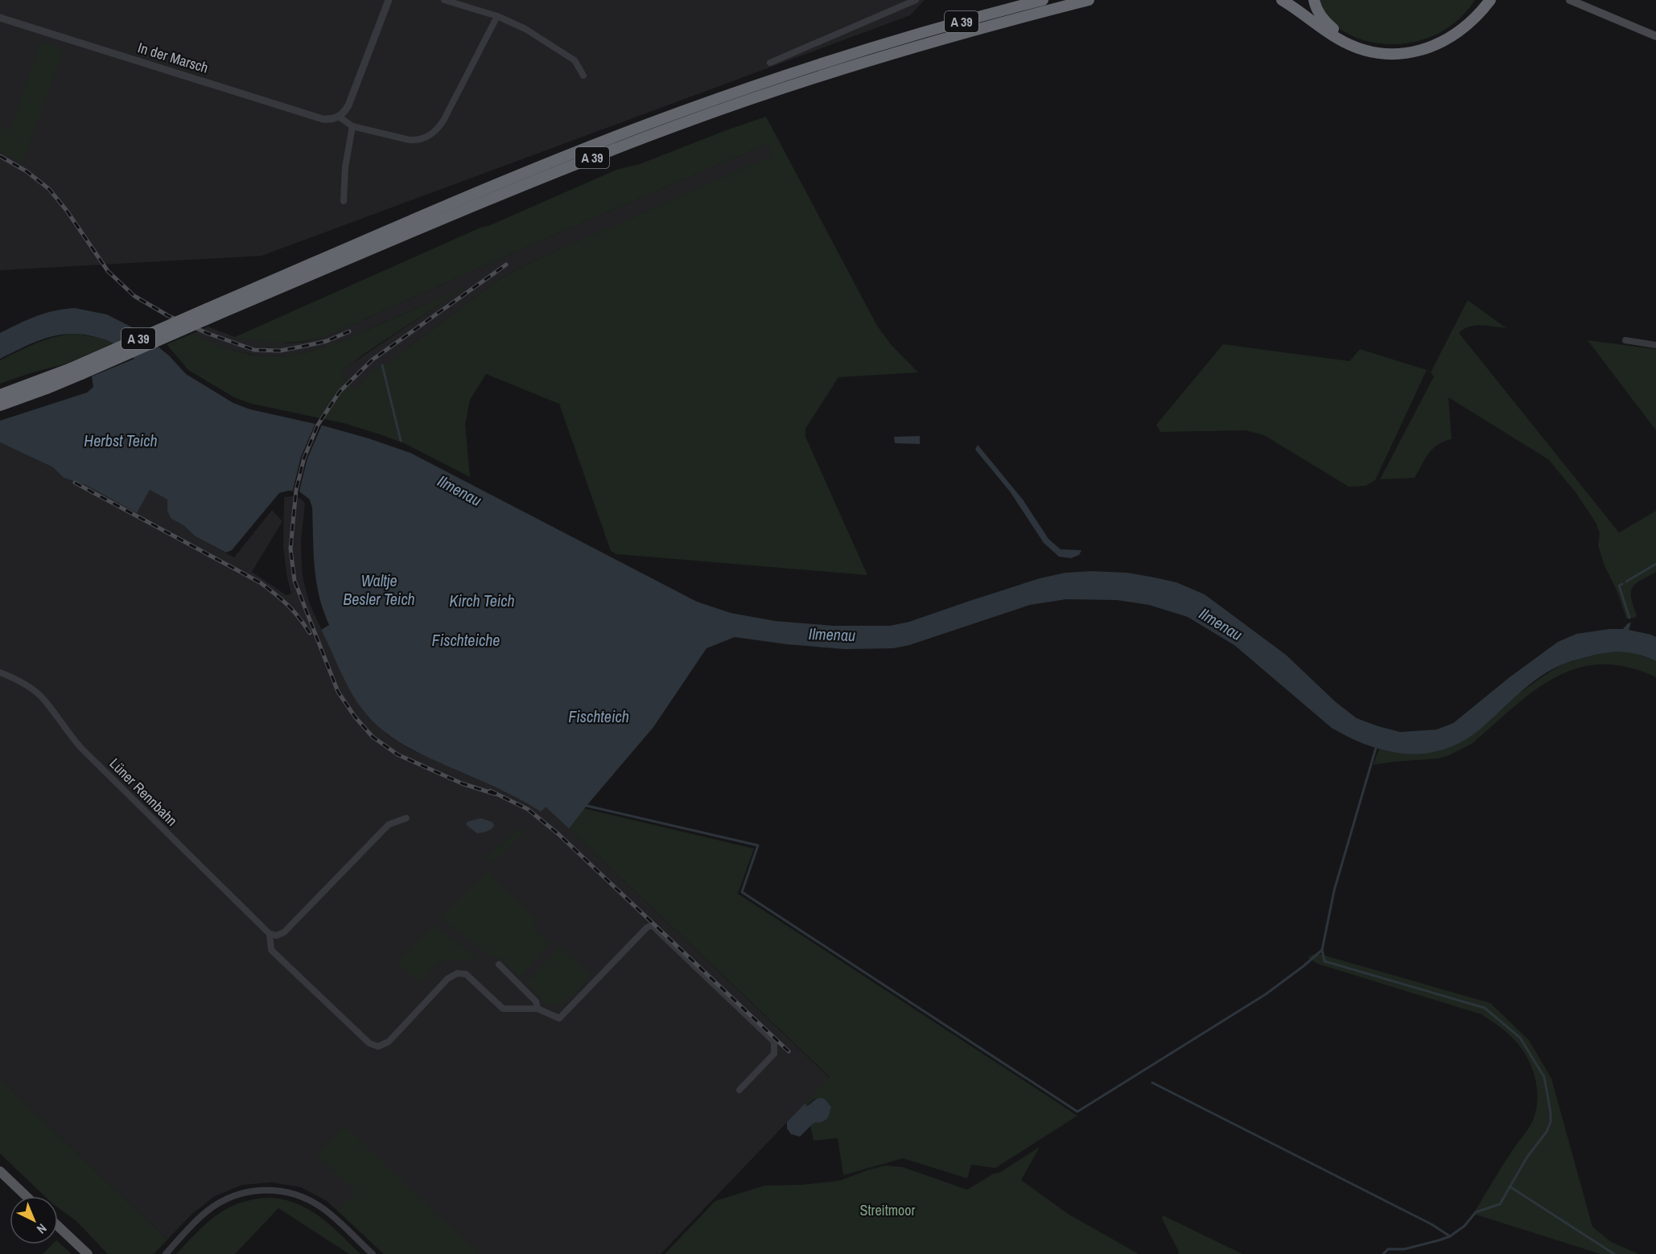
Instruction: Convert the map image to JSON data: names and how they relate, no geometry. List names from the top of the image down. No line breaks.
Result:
{"streets":{"highway":["A 39"],"street":["In der Marsch","Lüner Rennbahn"]},"water":["Herbst Teich","Ilmenau","Waltje Besler Teich","Kirch Teich","Fischteiche","Fischteich"],"parks":["Streitmoor"],"north":"bottom right"}
